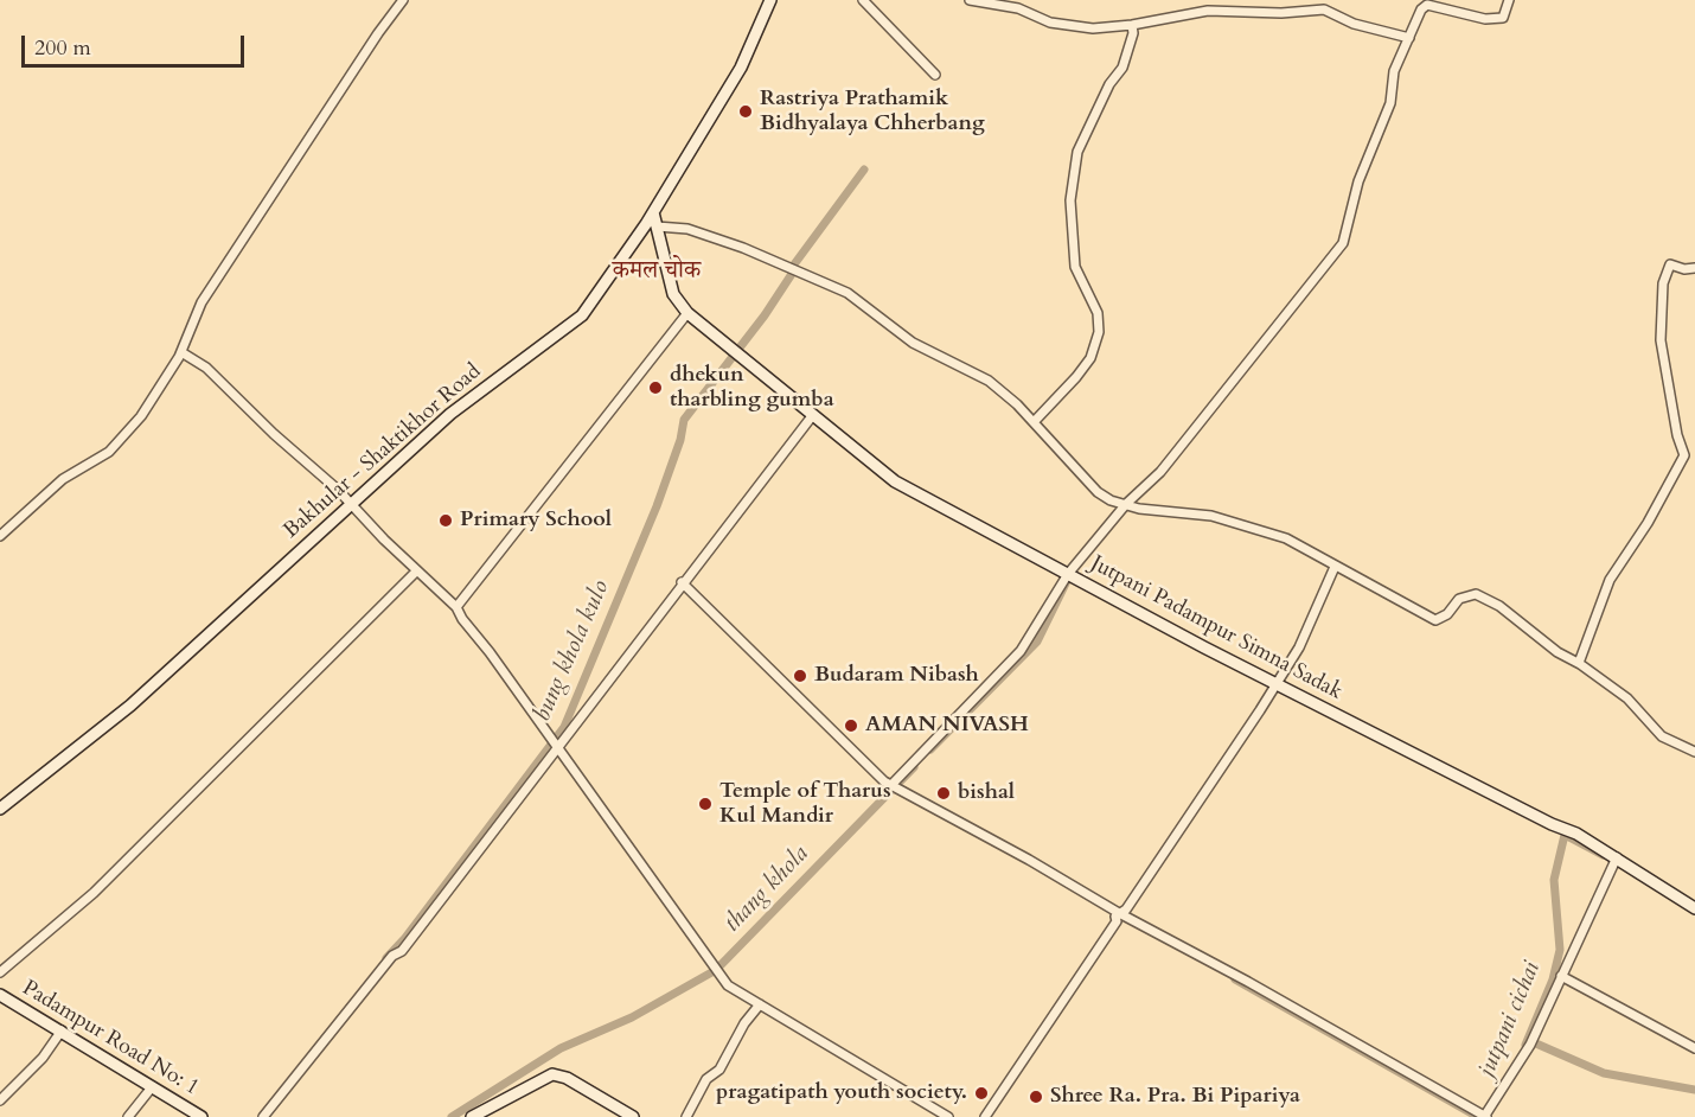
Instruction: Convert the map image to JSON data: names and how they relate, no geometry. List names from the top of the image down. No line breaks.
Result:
{"streets":{"street":["Bakhular - Shaktikhor Road","Jutpani Padampur Simna Sadak","Padampur Road No: 1"]},"districts":["कमल चोक"],"water":["bung khola kulo","thang khola","jutpani cichai"],"places":["Rastriya Prathamik Bidhyalaya Chherbang","dhekun tharbling gumba","Primary School","Budaram Nibash","AMAN NIVASH","bishal","Temple of Tharus Kul Mandir","pragatipath youth society.","Shree Ra. Pra. Bi Pipariya"],"scale_bar":"200 m"}
